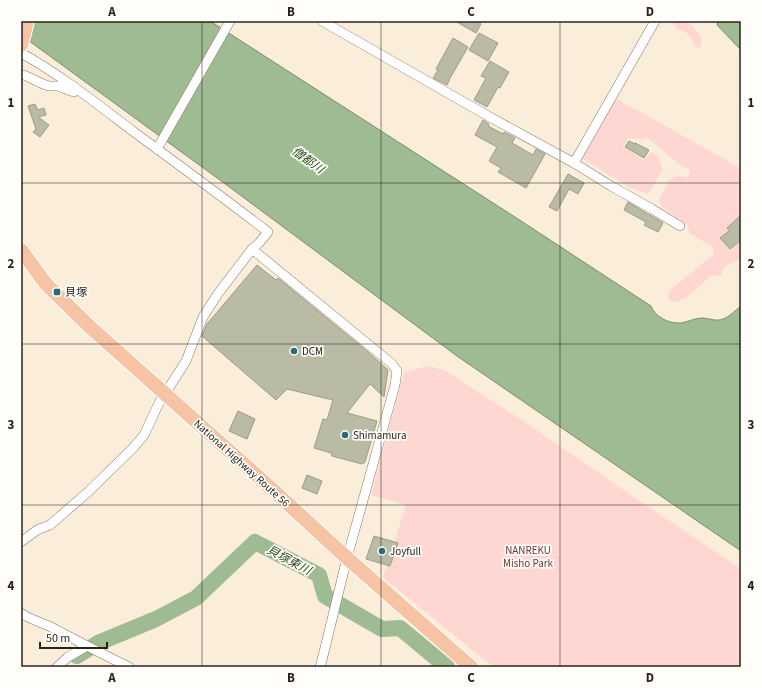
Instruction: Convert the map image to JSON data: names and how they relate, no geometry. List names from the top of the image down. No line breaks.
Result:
{"streets":{"highway":["National Highway Route 56"]},"water":["僧都川","貝塚東川"],"parks":["NANREKU Misho Park"],"places":{"transit":["貝塚"],"other":["DCM","Shimamura","Joyfull"]},"scale_bar":"50 m","grid":{"columns":["A","B","C","D"],"rows":["1","2","3","4"]}}
